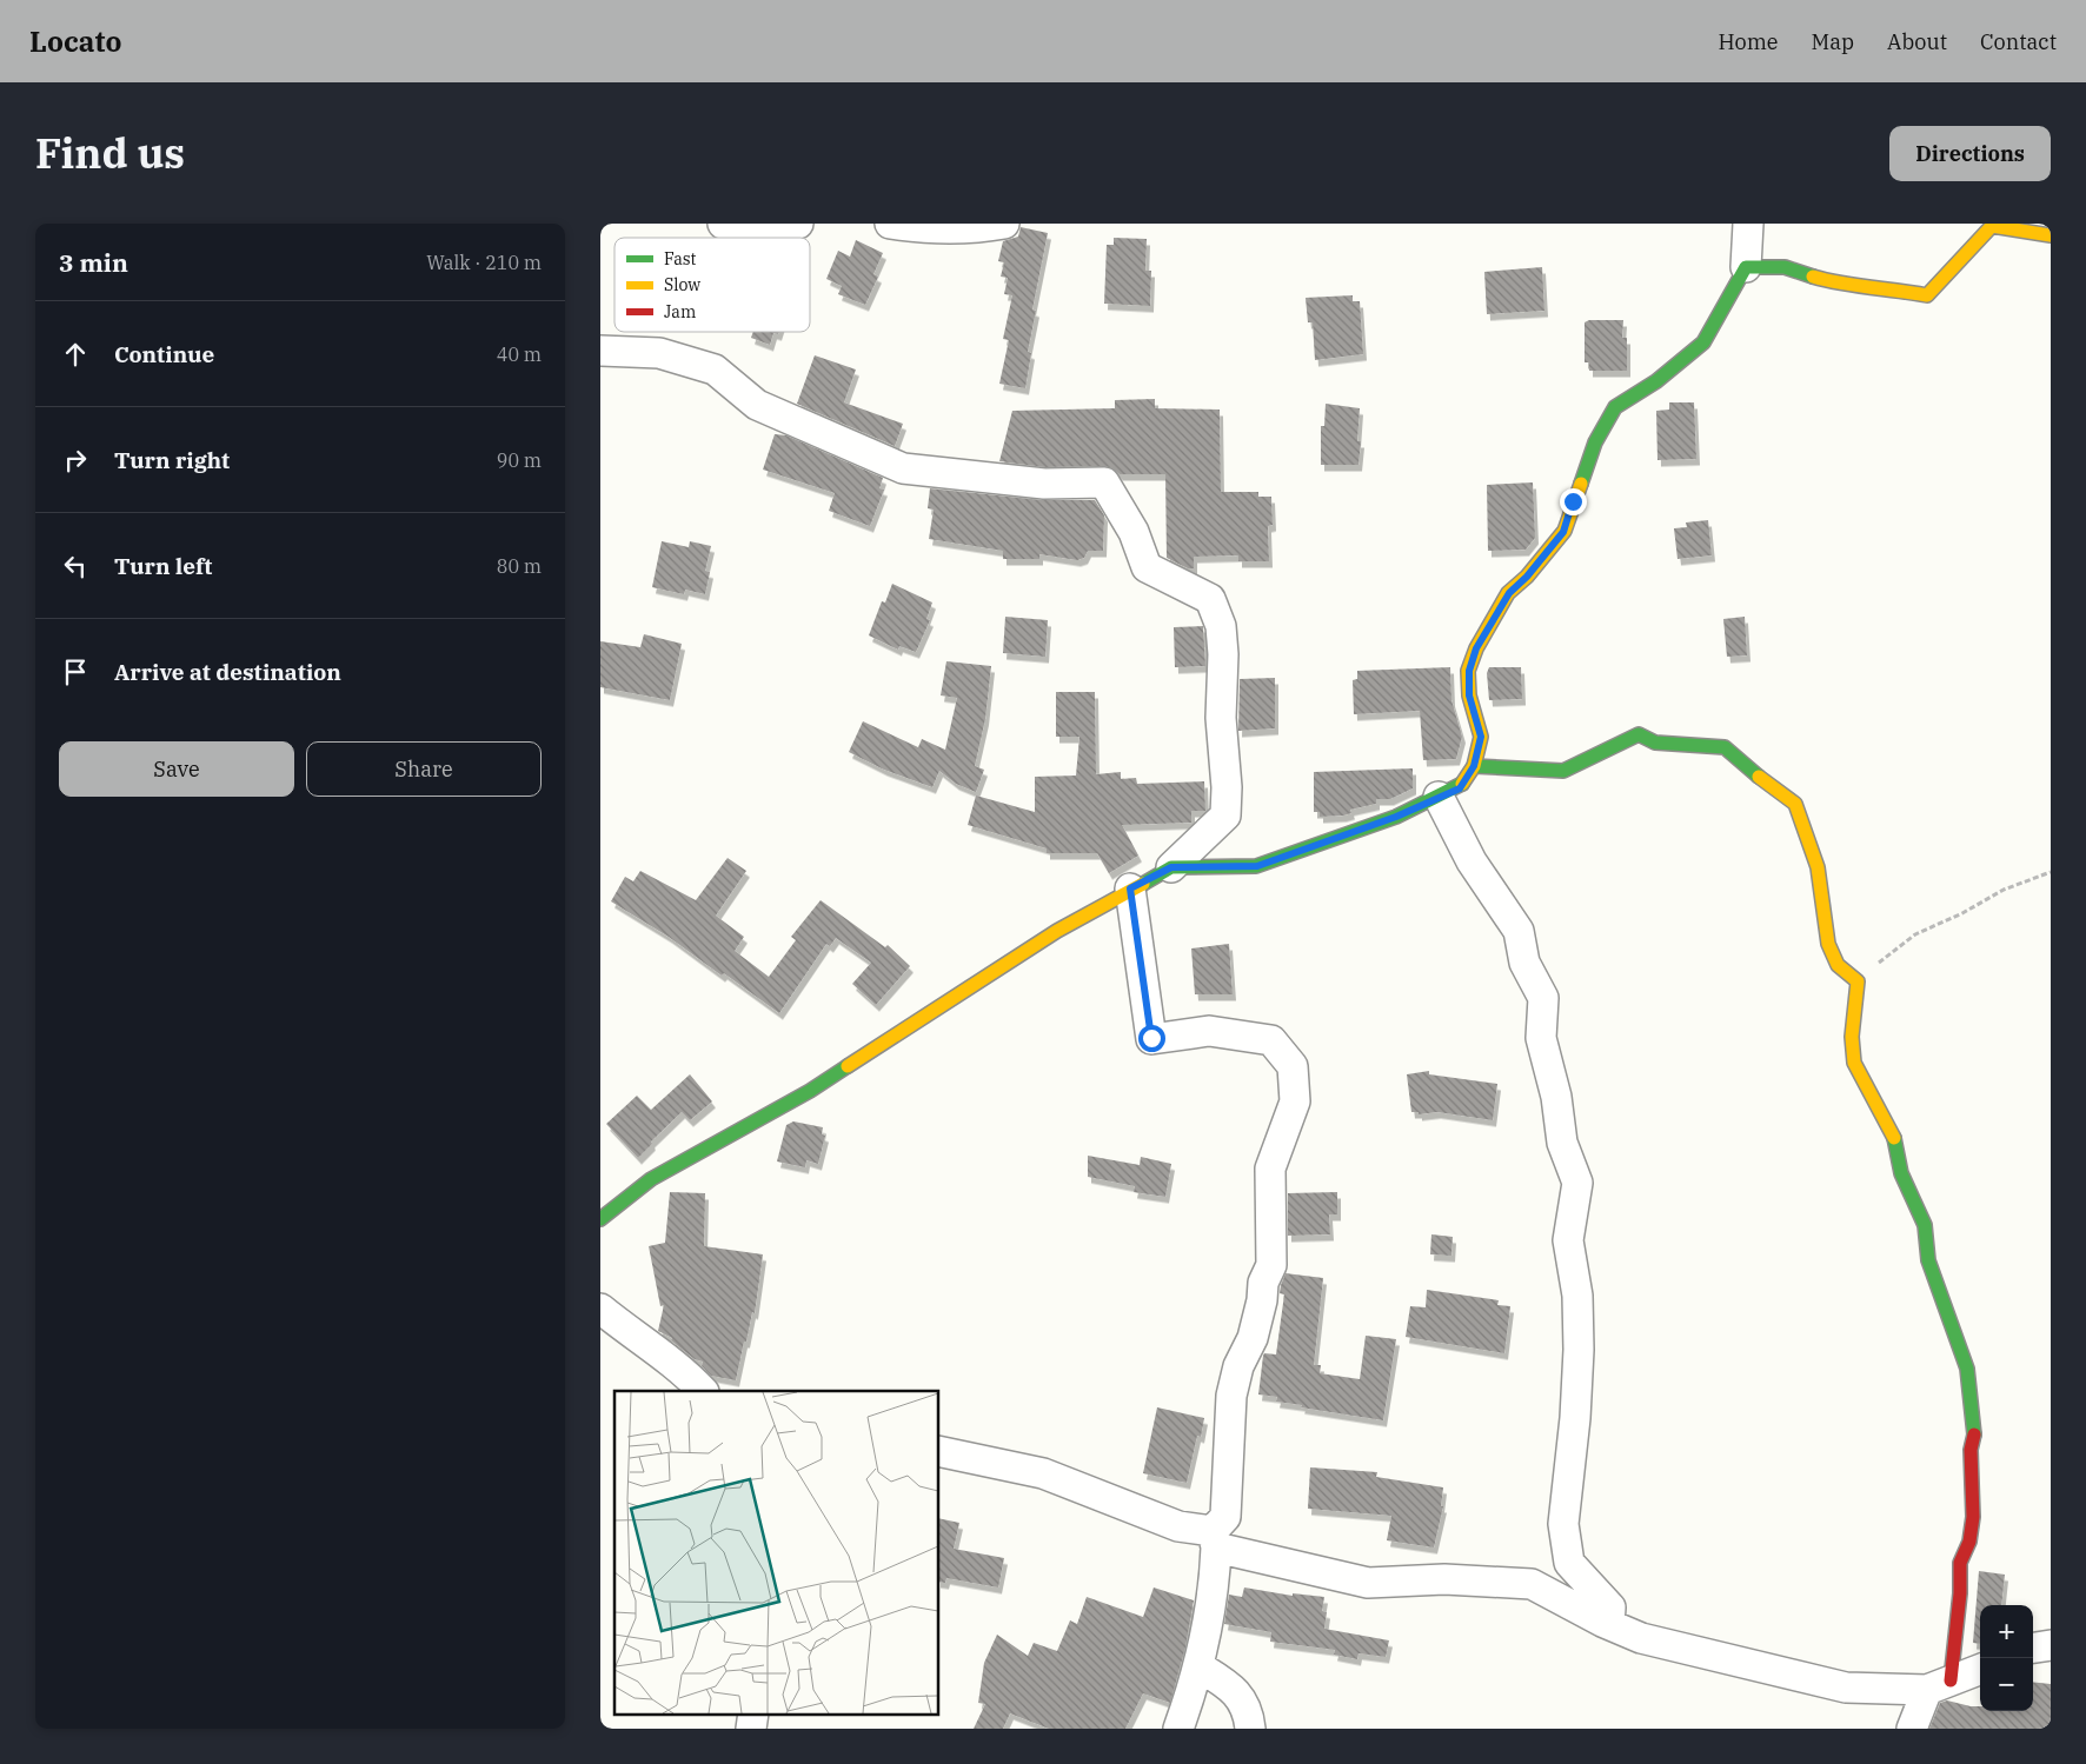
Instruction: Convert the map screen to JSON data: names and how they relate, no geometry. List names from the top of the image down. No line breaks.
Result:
{"legend":["Fast","Slow","Jam"],"page":{"header":"Locato","nav":["Home","Map","About","Contact"],"title":"Find us","buttons":["Directions",["Save","Share"]],"heading":["3 min","Walk · 210 m"],"list":[["Continue","40 m"],["Turn right","90 m"],["Turn left","80 m"],"Arrive at destination"],"map_buttons":["+","−"]}}
